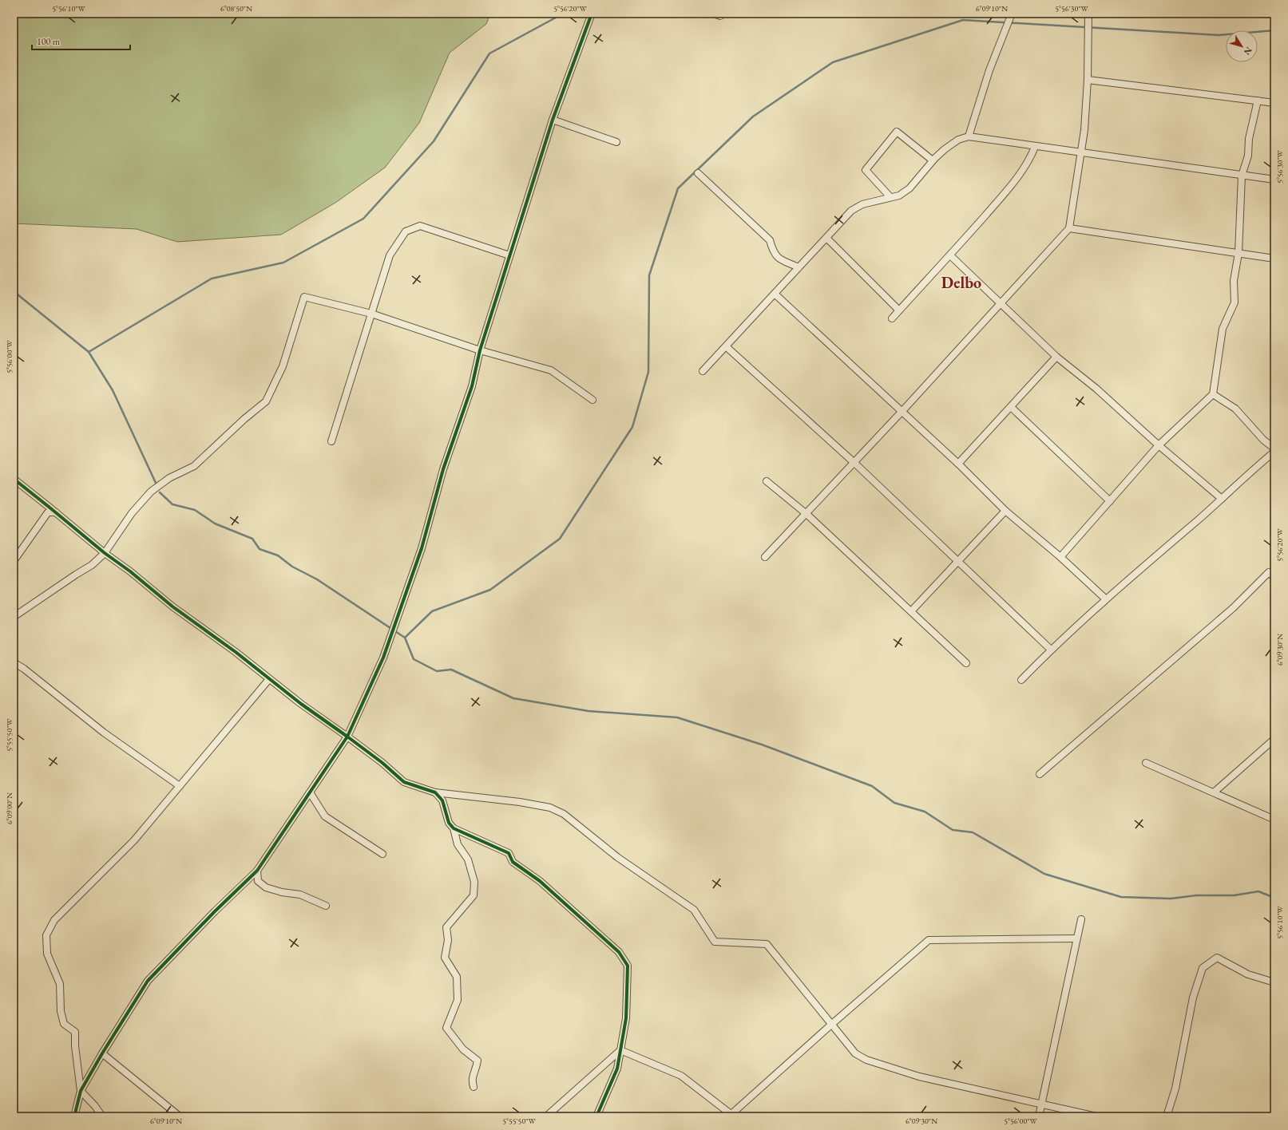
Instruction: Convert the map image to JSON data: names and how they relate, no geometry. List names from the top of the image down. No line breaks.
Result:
{"districts":["Delbo"],"scale_bar":"100 m","north":"bottom right","coordinates":["5°56'10\"W","6°08'50\"N","5°56'20\"W","6°09'10\"N","5°56'30\"W","5°56'00\"W","6°09'30\"N","5°55'50\"W","6°09'00\"N"]}
